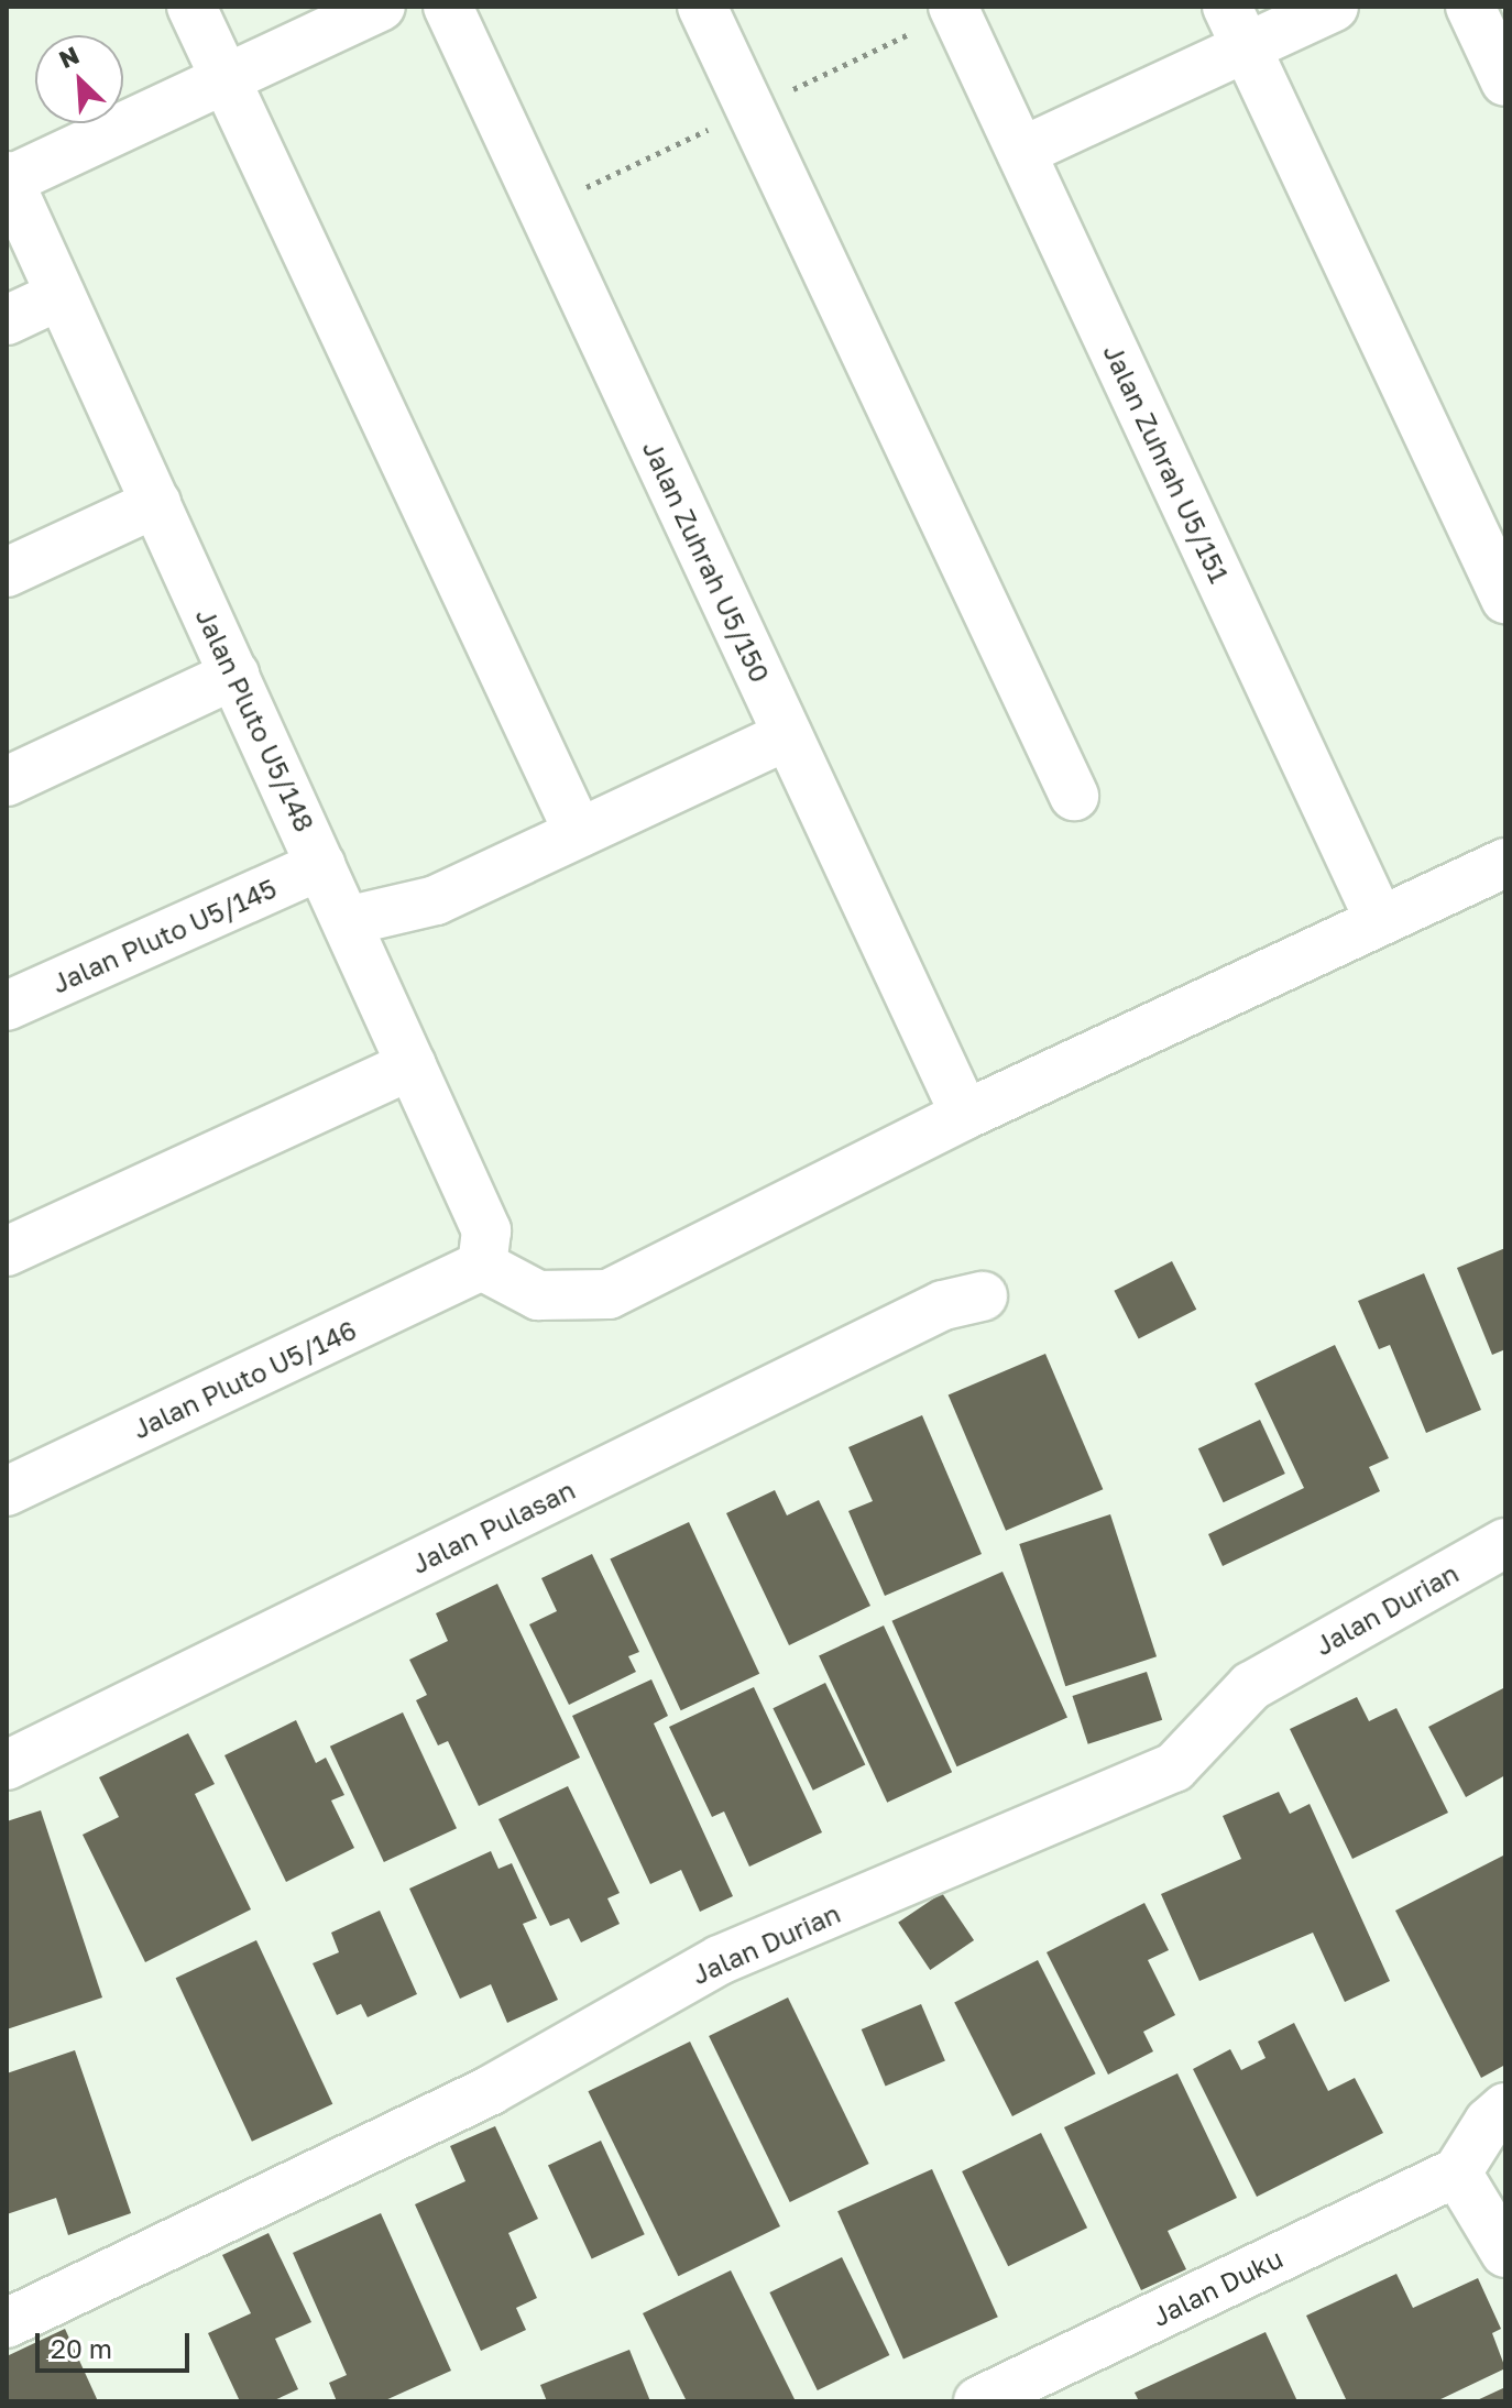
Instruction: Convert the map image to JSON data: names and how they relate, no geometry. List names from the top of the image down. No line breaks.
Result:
{"streets":{"street":["Jalan Zuhrah U5/151","Jalan Zuhrah U5/150","Jalan Pluto U5/148","Jalan Pluto U5/145","Jalan Pluto U5/146","Jalan Pulasan","Jalan Durian","Jalan Duku"]},"crossings":[["Jalan Pluto U5/148","Jalan Pluto U5/145"],["Jalan Pluto U5/148","Jalan Pluto U5/146"]],"scale_bar":"20 m","north":"top left"}
